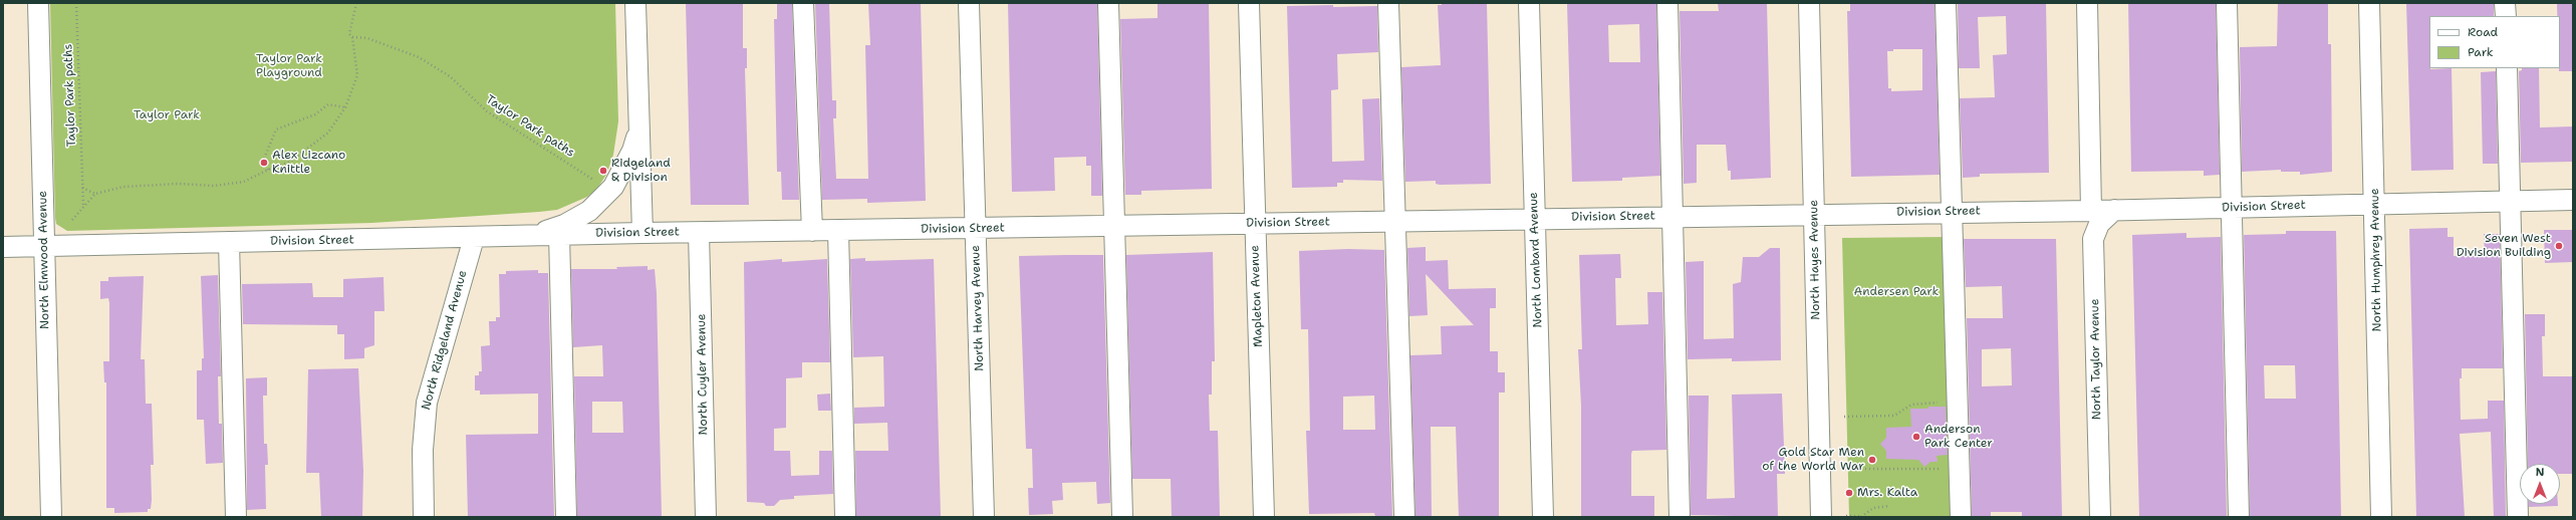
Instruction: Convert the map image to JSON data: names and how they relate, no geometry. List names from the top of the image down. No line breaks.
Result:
{"streets":{"street":["Division Street","North Elmwood Avenue","North Lombard Avenue","North Hayes Avenue","North Humphrey Avenue","Mapleton Avenue","North Harvey Avenue","North Ridgeland Avenue","North Taylor Avenue","North Cuyler Avenue"],"path":["Taylor Park paths"]},"crossings":[["Division Street","North Elmwood Avenue"],["Division Street","North Lombard Avenue"],["Division Street","North Hayes Avenue"],["Division Street","North Humphrey Avenue"],["Division Street","Mapleton Avenue"],["Division Street","North Harvey Avenue"],["Division Street","North Ridgeland Avenue"],["Division Street","North Taylor Avenue"],["Division Street","North Cuyler Avenue"]],"parks":["Taylor Park Playground","Taylor Park","Andersen Park"],"places":["Alex Lizcano Knittle","Ridgeland & Division","Seven West Division Building","Anderson Park Center","Gold Star Men of the World War","Mrs. Kalta"],"legend":["Road","Park"],"north":"top"}
